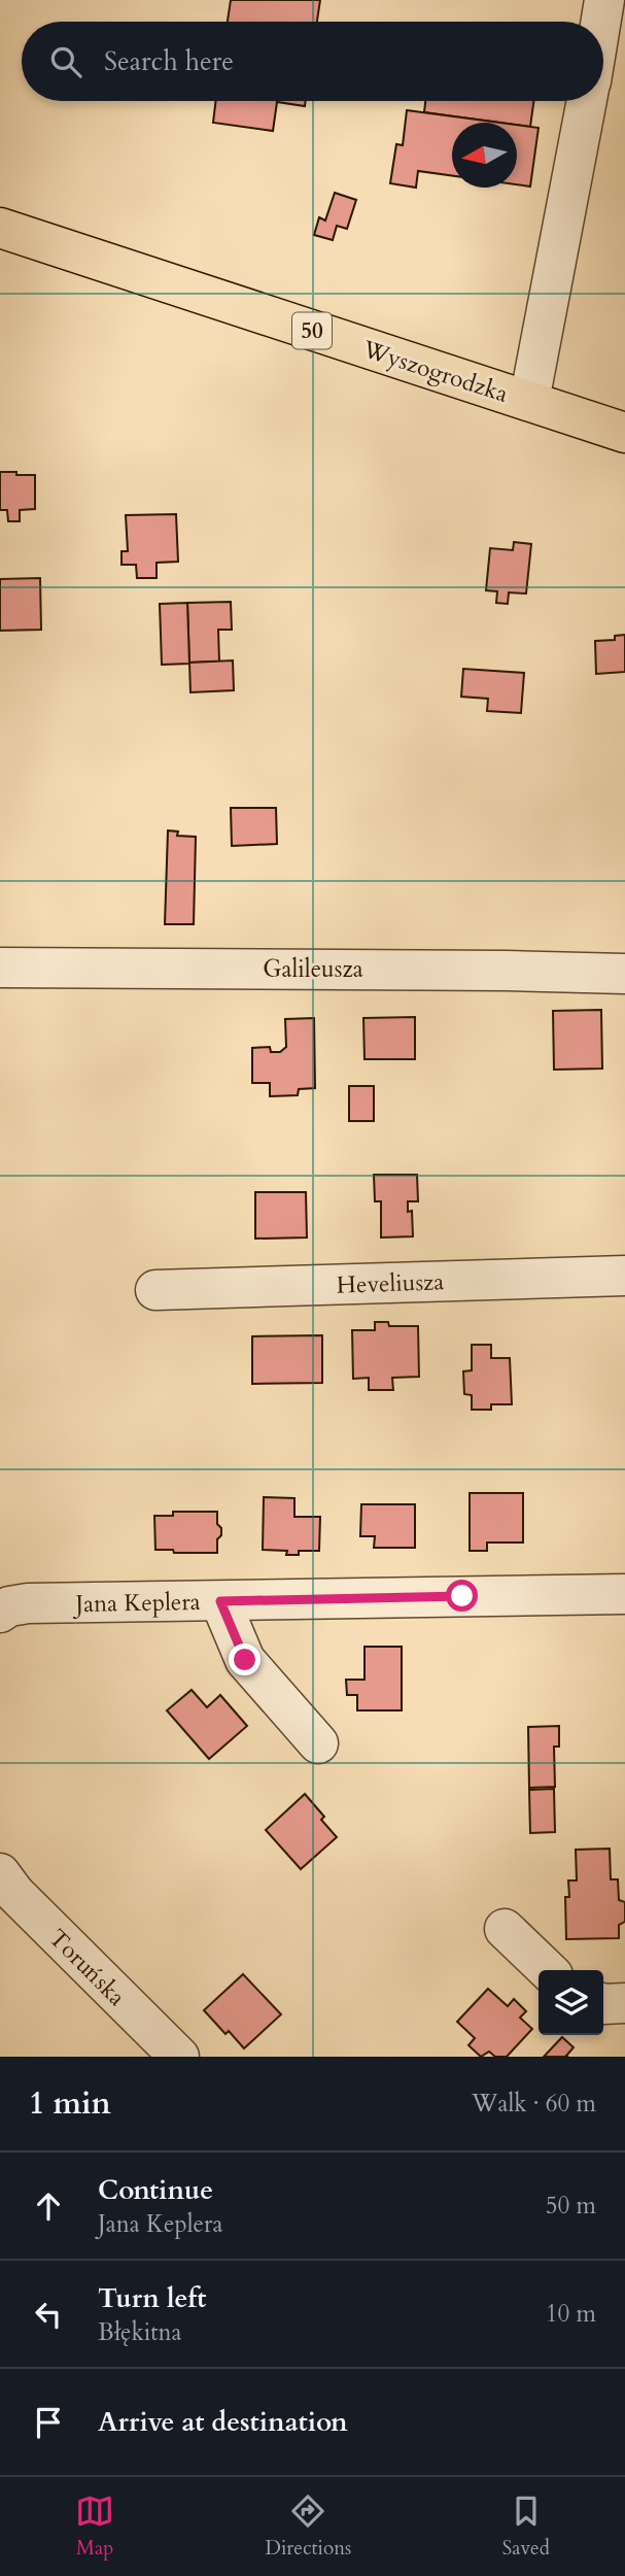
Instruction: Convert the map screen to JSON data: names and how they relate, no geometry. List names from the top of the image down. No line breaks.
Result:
{"streets":{"main road":["50","Wyszogrodzka"],"street":["Galileusza","Heveliusza","Jana Keplera","Toruńska"]},"north":"left","page":{"search":"Search here","heading":["1 min","Walk · 60 m"],"list":[["Continue","Jana Keplera","50 m"],["Turn left","Błękitna","10 m"],"Arrive at destination"],"nav":["Map","Directions","Saved"]}}
